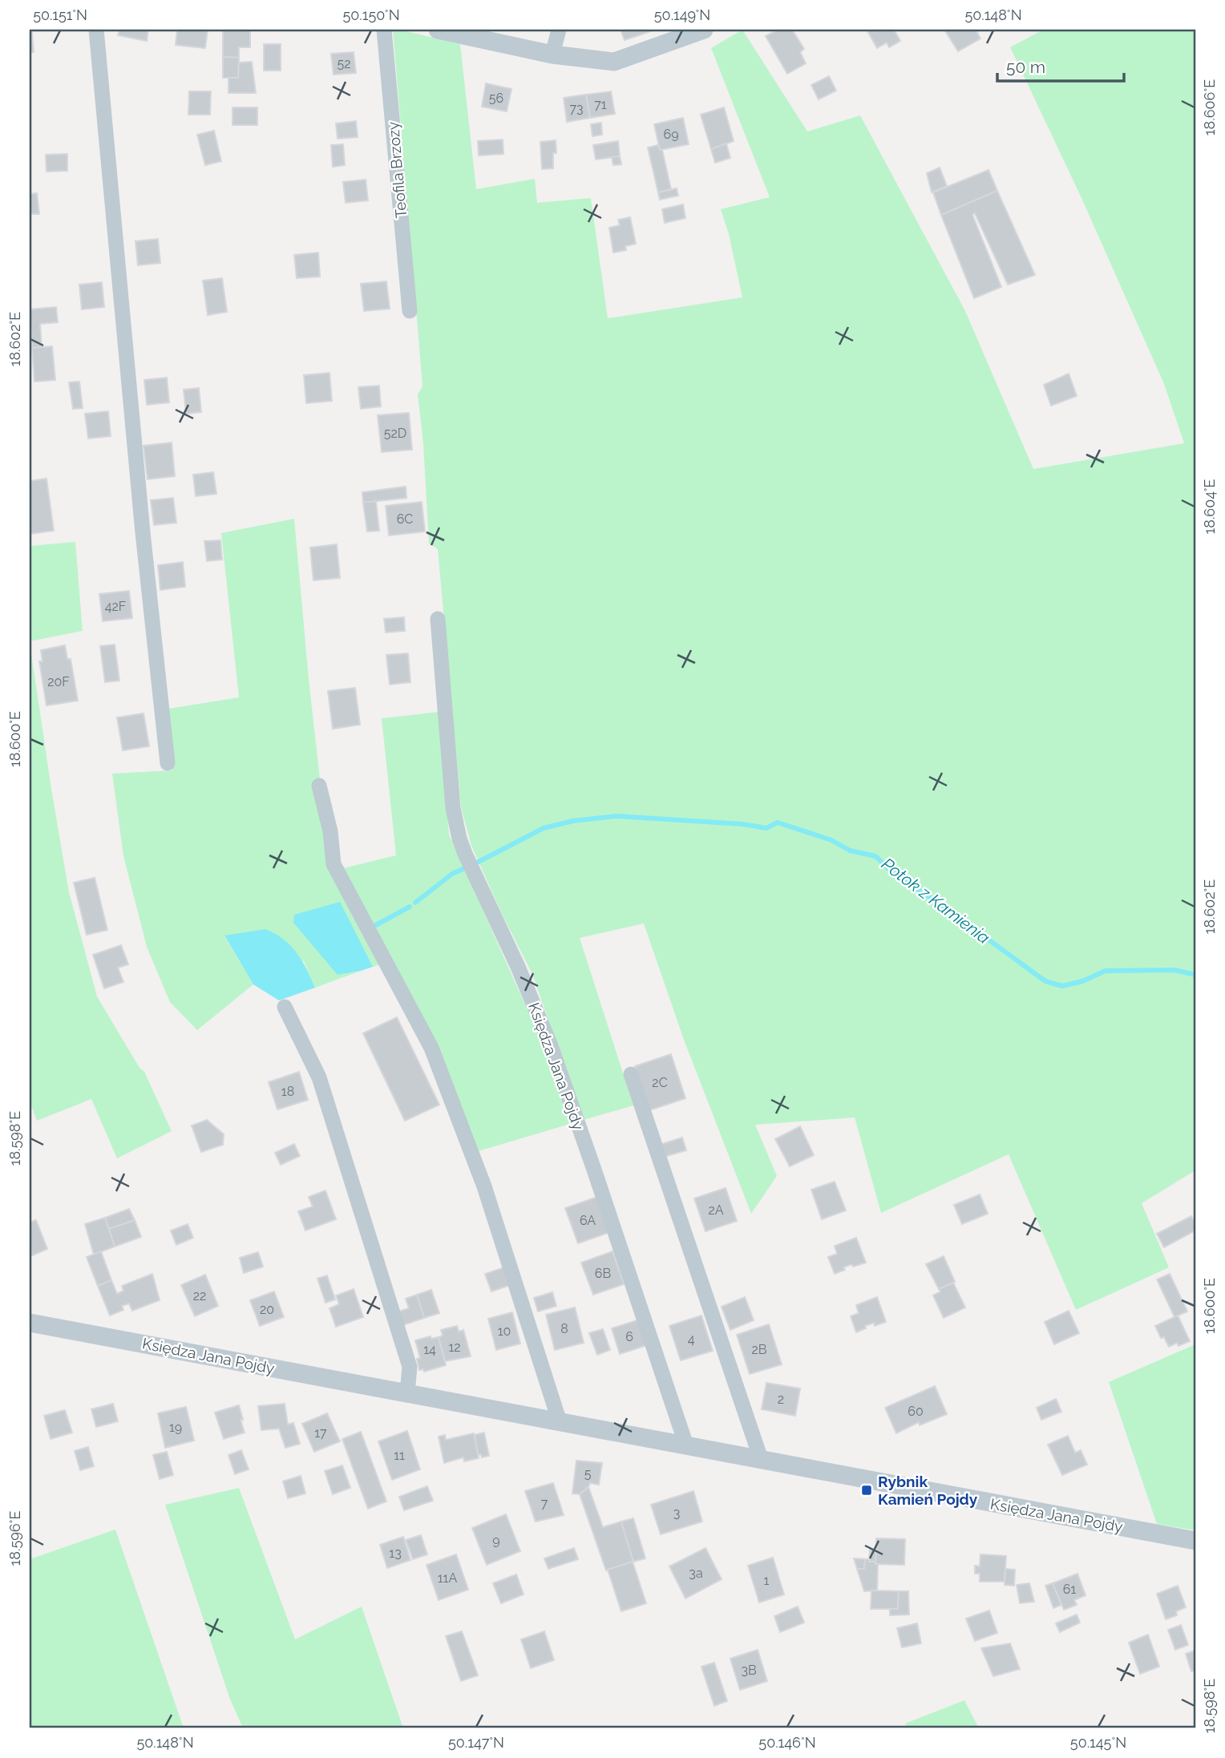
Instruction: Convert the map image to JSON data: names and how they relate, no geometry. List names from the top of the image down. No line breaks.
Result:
{"streets":{"street":["Teofila Brzozy","Księdza Jana Pojdy"]},"water":["Potok z Kamienia"],"places":{"transit":["Rybnik Kamień Pojdy"]},"house_numbers":["52","56","71","73","69","52D","6C","42F","20F","2C","18","2A","6A","6B","22","20","8","10","6","4","12","14","2B","2","60","19","17","11","5","7","3","9","13","3a","11A","1","61","3B"],"scale_bar":"50 m","coordinates":["50.151°N","50.150°N","50.149°N","50.148°N","18.606°E","18.602°E","18.604°E","18.600°E","18.598°E","18.596°E","50.147°N","50.146°N","50.145°N"]}
